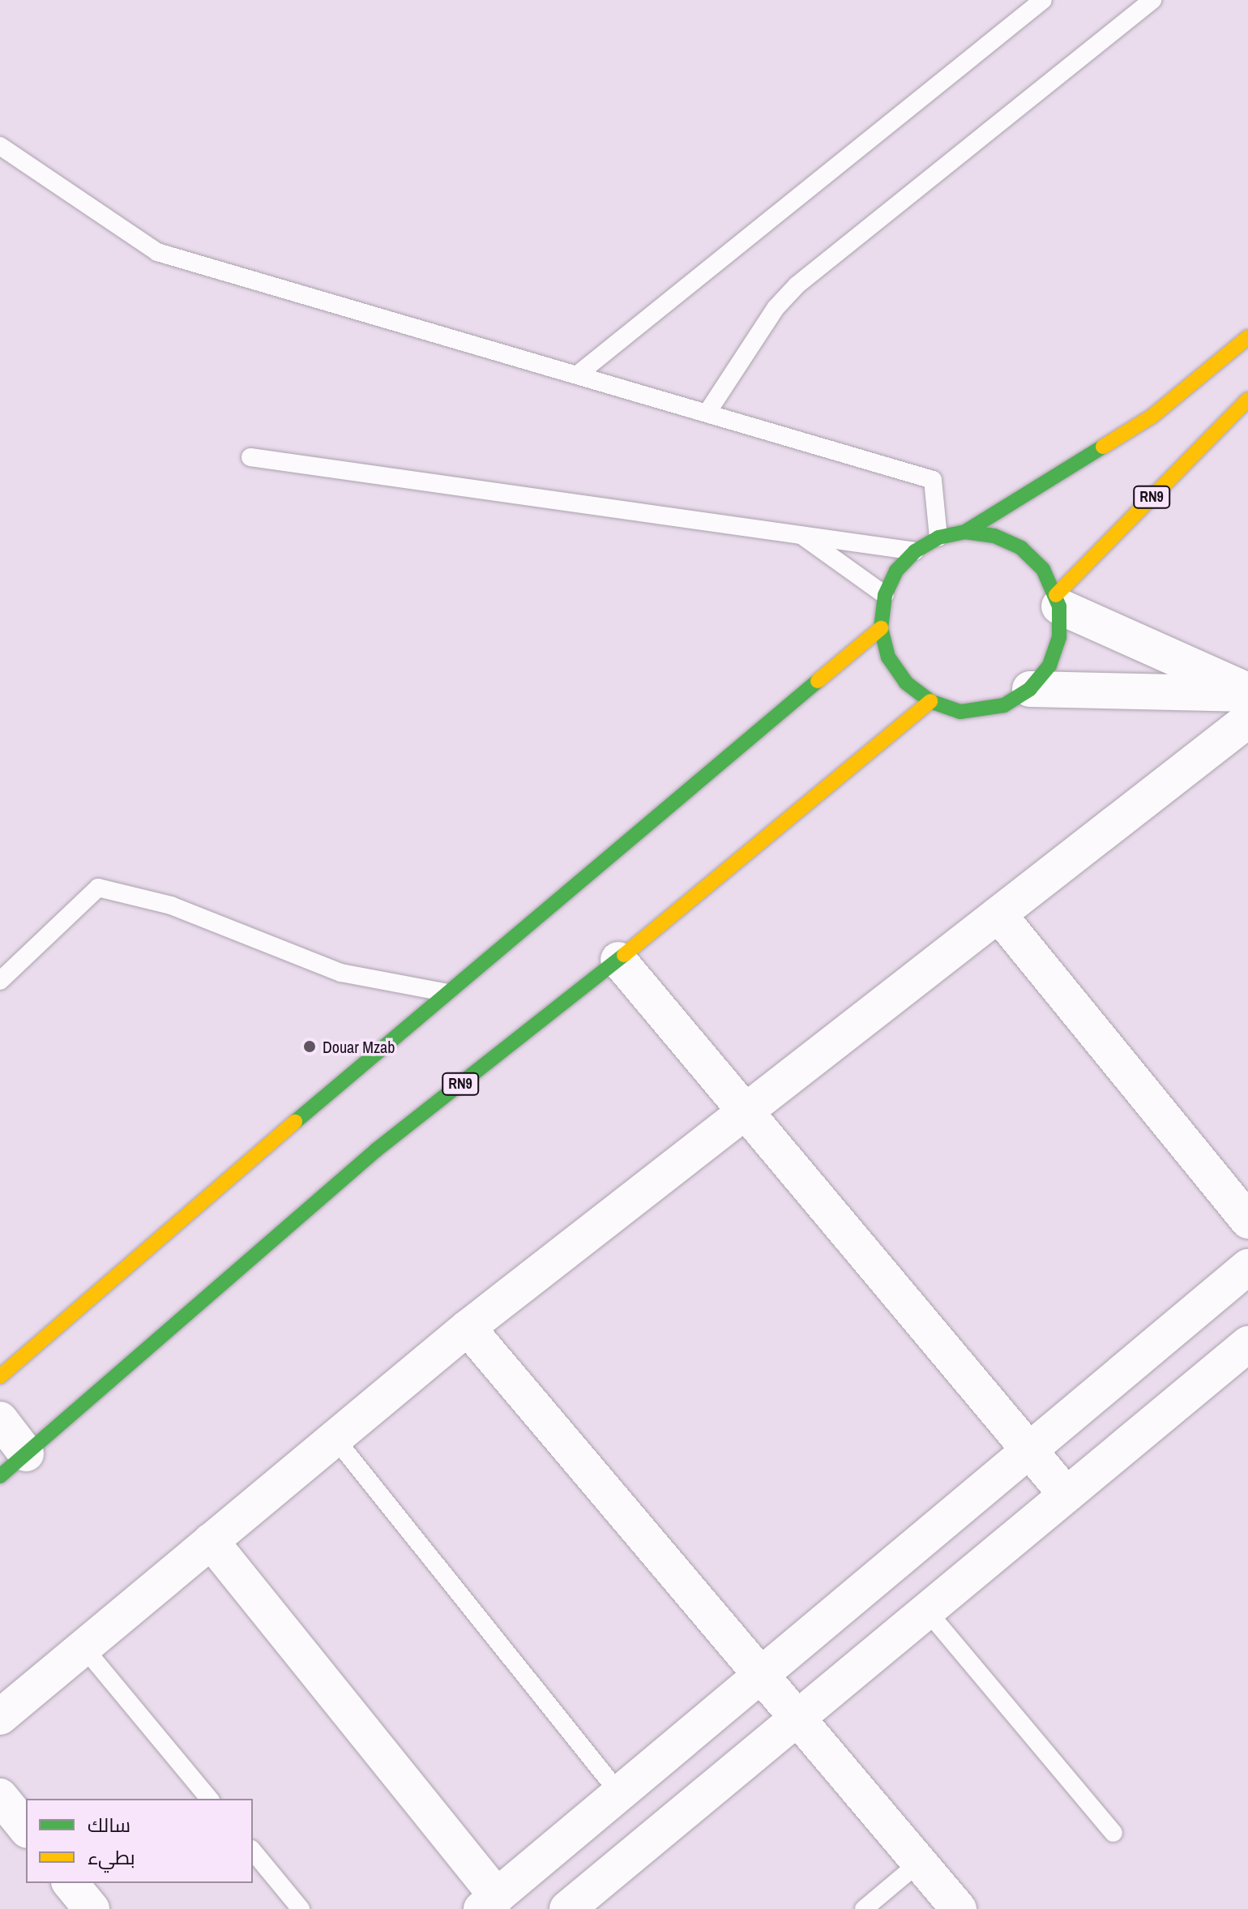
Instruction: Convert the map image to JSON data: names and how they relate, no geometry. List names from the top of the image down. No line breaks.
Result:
{"streets":{"highway":["RN9"]},"places":["Douar Mzab"],"legend":["سالك","بطيء"]}
